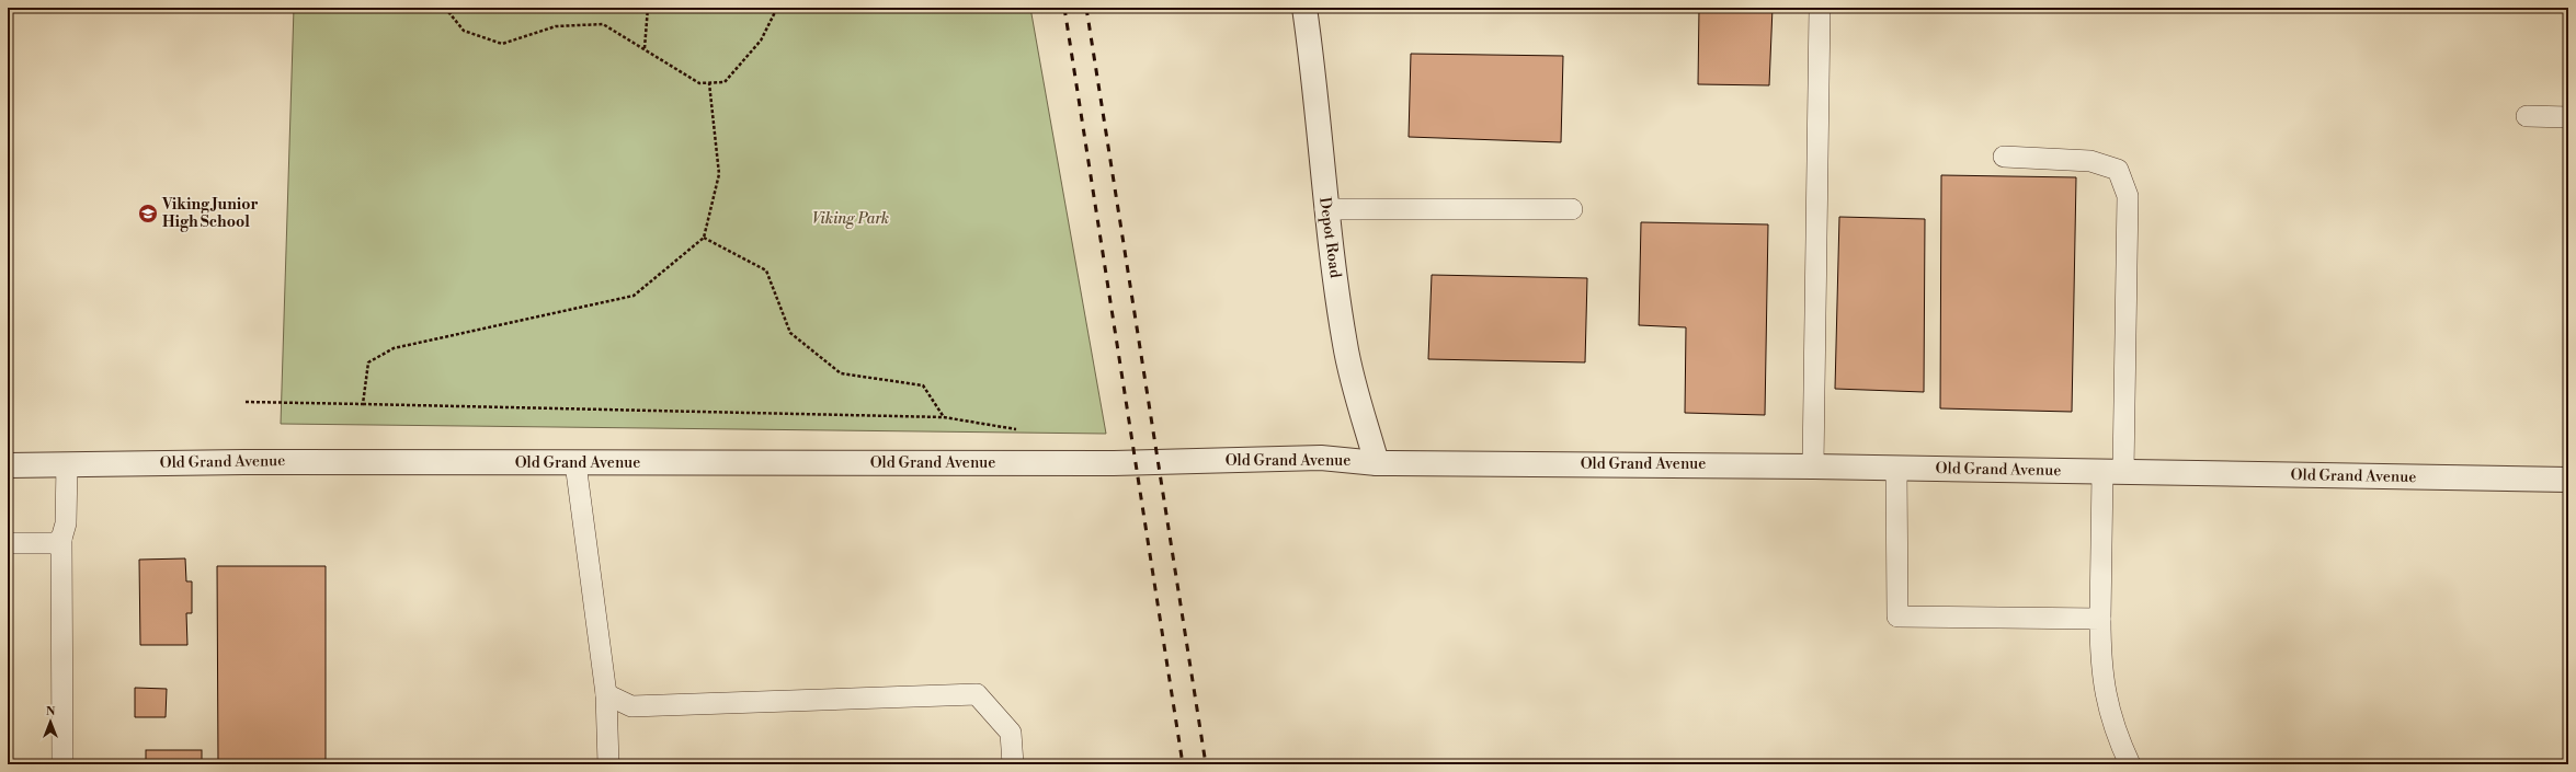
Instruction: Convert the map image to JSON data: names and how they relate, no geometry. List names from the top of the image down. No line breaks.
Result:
{"streets":{"street":["Depot Road","Old Grand Avenue"]},"crossings":[["Depot Road","Old Grand Avenue"]],"parks":["Viking Park"],"places":{"school or university":["Viking Junior High School"]},"north":"top"}
